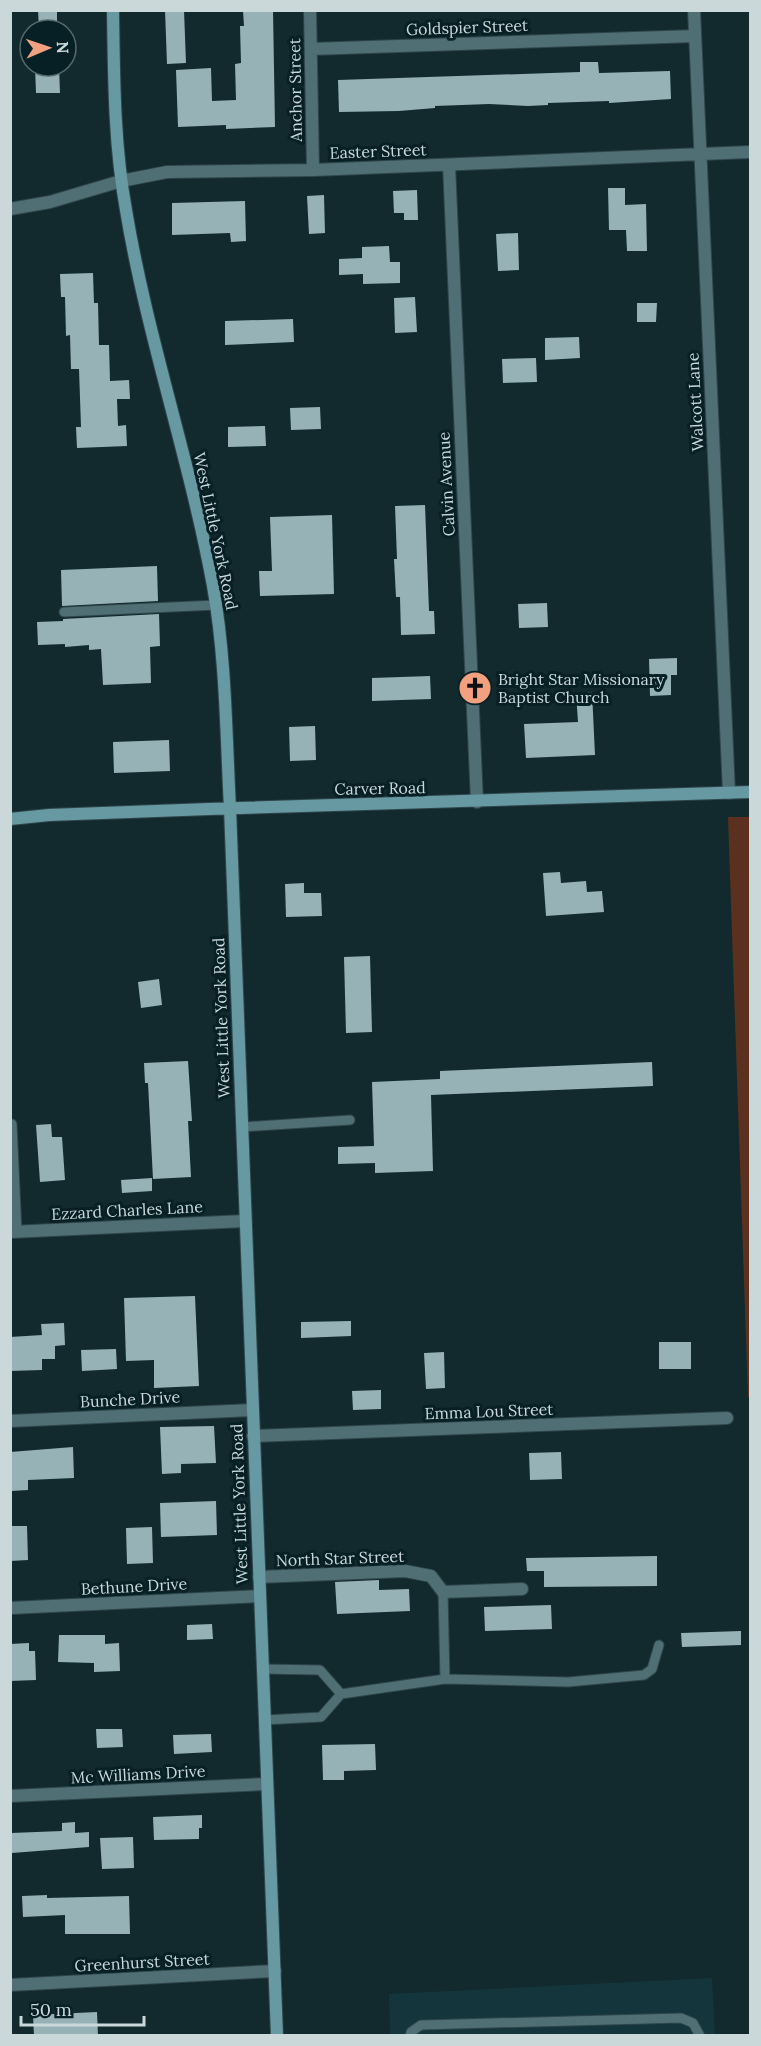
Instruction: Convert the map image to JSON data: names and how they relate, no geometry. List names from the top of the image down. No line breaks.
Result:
{"streets":{"street":["Goldspier Street","Anchor Street","Easter Street","Walcott Lane","Calvin Avenue","West Little York Road","Carver Road","Ezzard Charles Lane","Bunche Drive","Emma Lou Street","North Star Street","Bethune Drive","Mc Williams Drive","Greenhurst Street"]},"crossings":[["Goldspier Street","Anchor Street"],["Goldspier Street","Walcott Lane"],["Anchor Street","Easter Street"],["Easter Street","Walcott Lane"],["Easter Street","Calvin Avenue"],["Easter Street","West Little York Road"],["Walcott Lane","Carver Road"],["Calvin Avenue","Carver Road"],["West Little York Road","Carver Road"],["West Little York Road","Ezzard Charles Lane"],["West Little York Road","Bunche Drive"],["West Little York Road","Emma Lou Street"],["West Little York Road","North Star Street"],["West Little York Road","Bethune Drive"],["West Little York Road","Mc Williams Drive"],["West Little York Road","Greenhurst Street"]],"places":{"church":["Bright Star Missionary Baptist Church"]},"scale_bar":"50 m","north":"right"}
